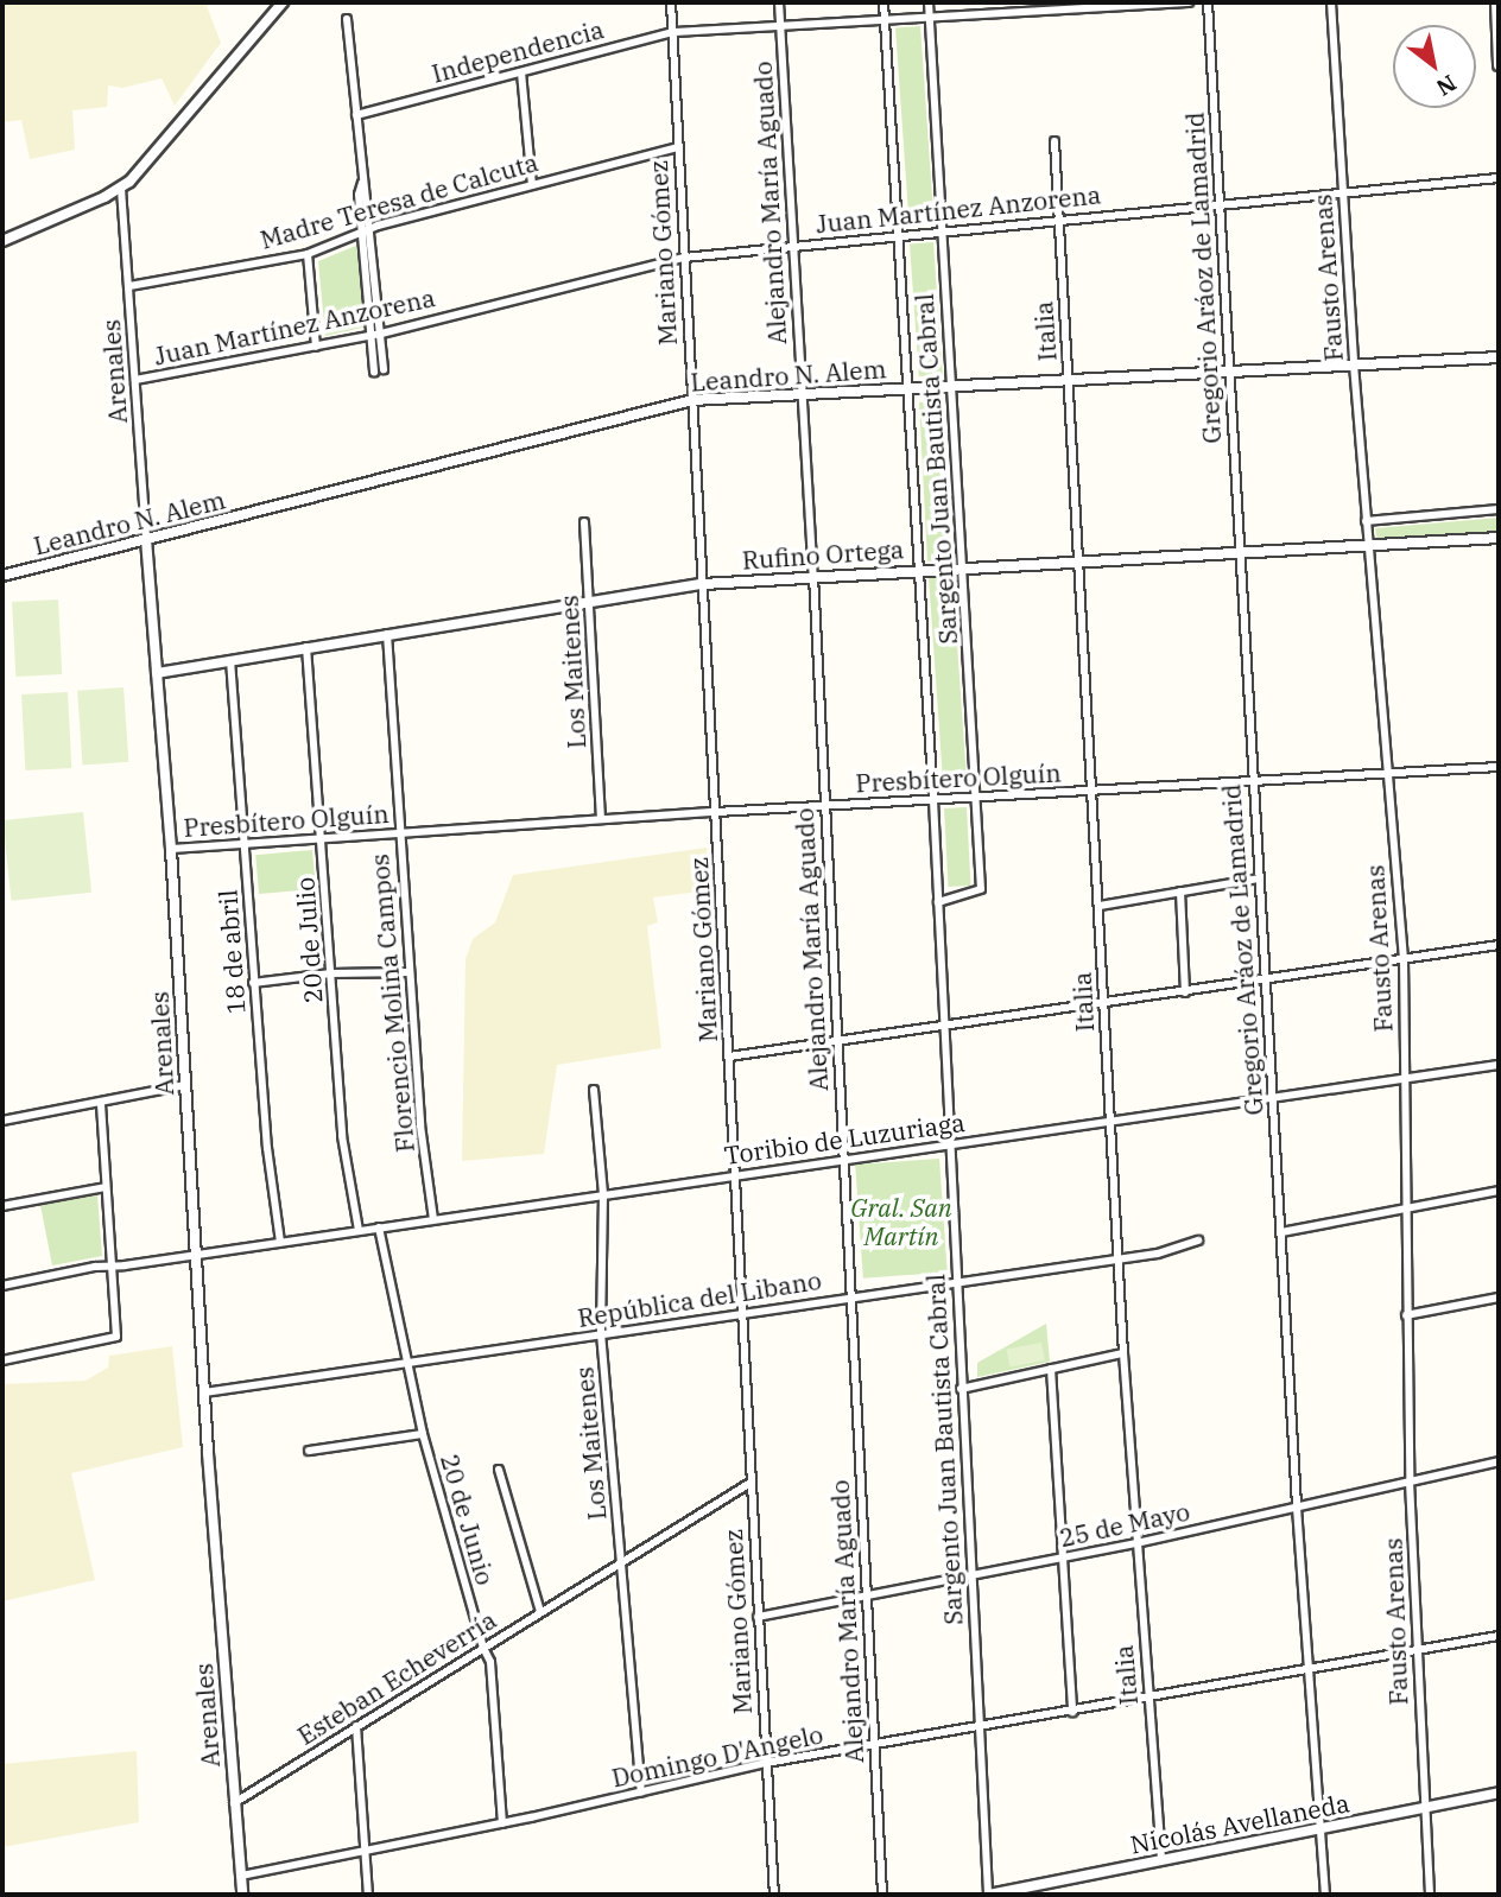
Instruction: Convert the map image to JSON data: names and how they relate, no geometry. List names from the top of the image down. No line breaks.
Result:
{"streets":{"street":["Independencia","Madre Teresa de Calcuta","Alejandro María Aguado","Juan Martínez Anzorena","Mariano Gómez","Gregorio Aráoz de Lamadrid","Fausto Arenas","Italia","Arenales","Leandro N. Alem","Sargento Juan Bautista Cabral","Rufino Ortega","Los Maitenes","Presbítero Olguín","20 de Julio","18 de abril","Florencio Molina Campos","Toribio de Luzuriaga","República del Libano","20 de Junio","25 de Mayo","Esteban Echeverría","Domingo D'Angelo","Nicolás Avellaneda"]},"crossings":[["Independencia","Alejandro María Aguado"],["Independencia","Mariano Gómez"],["Independencia","Sargento Juan Bautista Cabral"],["Madre Teresa de Calcuta","Mariano Gómez"],["Madre Teresa de Calcuta","Arenales"],["Alejandro María Aguado","Juan Martínez Anzorena"],["Alejandro María Aguado","Leandro N. Alem"],["Alejandro María Aguado","Rufino Ortega"],["Alejandro María Aguado","Presbítero Olguín"],["Alejandro María Aguado","Toribio de Luzuriaga"],["Alejandro María Aguado","República del Libano"],["Alejandro María Aguado","25 de Mayo"],["Alejandro María Aguado","Domingo D'Angelo"],["Juan Martínez Anzorena","Mariano Gómez"],["Juan Martínez Anzorena","Gregorio Aráoz de Lamadrid"],["Juan Martínez Anzorena","Fausto Arenas"],["Juan Martínez Anzorena","Italia"],["Juan Martínez Anzorena","Arenales"],["Juan Martínez Anzorena","Sargento Juan Bautista Cabral"],["Mariano Gómez","Leandro N. Alem"],["Mariano Gómez","Rufino Ortega"],["Mariano Gómez","Presbítero Olguín"],["Mariano Gómez","Toribio de Luzuriaga"],["Mariano Gómez","República del Libano"],["Mariano Gómez","25 de Mayo"],["Mariano Gómez","Esteban Echeverría"],["Mariano Gómez","Domingo D'Angelo"],["Gregorio Aráoz de Lamadrid","Leandro N. Alem"],["Gregorio Aráoz de Lamadrid","Rufino Ortega"],["Gregorio Aráoz de Lamadrid","Presbítero Olguín"],["Gregorio Aráoz de Lamadrid","Toribio de Luzuriaga"],["Gregorio Aráoz de Lamadrid","25 de Mayo"],["Gregorio Aráoz de Lamadrid","Domingo D'Angelo"],["Gregorio Aráoz de Lamadrid","Nicolás Avellaneda"],["Fausto Arenas","Leandro N. Alem"],["Fausto Arenas","Rufino Ortega"],["Fausto Arenas","Presbítero Olguín"],["Fausto Arenas","Toribio de Luzuriaga"],["Fausto Arenas","25 de Mayo"],["Fausto Arenas","Domingo D'Angelo"],["Fausto Arenas","Nicolás Avellaneda"],["Italia","Leandro N. Alem"],["Italia","Rufino Ortega"],["Italia","Presbítero Olguín"],["Italia","Toribio de Luzuriaga"],["Italia","República del Libano"],["Italia","25 de Mayo"],["Italia","Domingo D'Angelo"],["Italia","Nicolás Avellaneda"],["Arenales","Leandro N. Alem"],["Arenales","Rufino Ortega"],["Arenales","Presbítero Olguín"],["Arenales","Toribio de Luzuriaga"],["Arenales","República del Libano"],["Arenales","Esteban Echeverría"],["Arenales","Domingo D'Angelo"],["Leandro N. Alem","Sargento Juan Bautista Cabral"],["Sargento Juan Bautista Cabral","Rufino Ortega"],["Sargento Juan Bautista Cabral","Presbítero Olguín"],["Sargento Juan Bautista Cabral","Toribio de Luzuriaga"],["Sargento Juan Bautista Cabral","República del Libano"],["Sargento Juan Bautista Cabral","25 de Mayo"],["Sargento Juan Bautista Cabral","Domingo D'Angelo"],["Sargento Juan Bautista Cabral","Nicolás Avellaneda"],["Rufino Ortega","Los Maitenes"],["Rufino Ortega","20 de Julio"],["Rufino Ortega","18 de abril"],["Rufino Ortega","Florencio Molina Campos"],["Los Maitenes","Presbítero Olguín"],["Los Maitenes","Toribio de Luzuriaga"],["Los Maitenes","República del Libano"],["Los Maitenes","Esteban Echeverría"],["Los Maitenes","Domingo D'Angelo"],["Presbítero Olguín","20 de Julio"],["Presbítero Olguín","18 de abril"],["Presbítero Olguín","Florencio Molina Campos"],["20 de Julio","Toribio de Luzuriaga"],["18 de abril","Toribio de Luzuriaga"],["Florencio Molina Campos","Toribio de Luzuriaga"],["Toribio de Luzuriaga","20 de Junio"],["República del Libano","20 de Junio"],["20 de Junio","Esteban Echeverría"],["20 de Junio","Domingo D'Angelo"]],"parks":["Gral. San Martín"],"north":"bottom right"}
